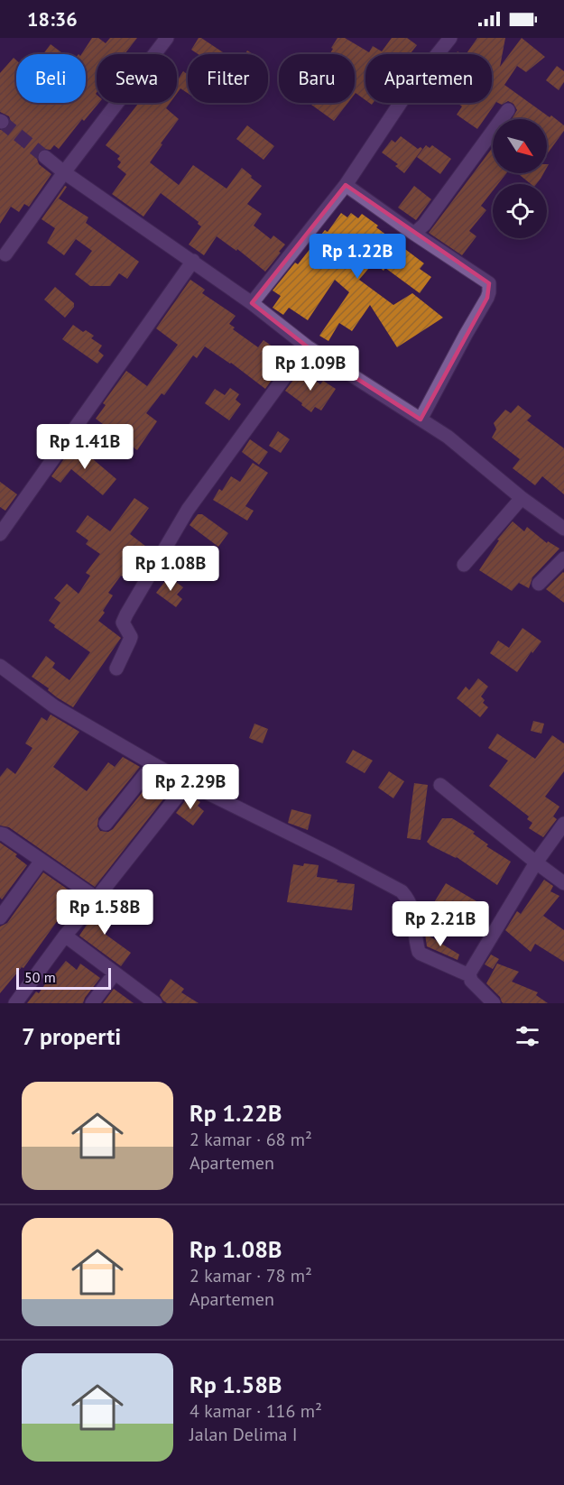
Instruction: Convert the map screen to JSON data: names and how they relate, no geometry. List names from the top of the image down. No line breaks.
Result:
{"scale_bar":"50 m","north":"bottom right","page":{"status":"18:36","chip":["Beli","Sewa","Filter","Baru","Apartemen"],"price":["Rp 1.22B","Rp 1.09B","Rp 1.41B","Rp 1.08B","Rp 2.29B","Rp 1.58B","Rp 2.21B"],"scale":"50 m","heading":"7 properti","list":[{"name":"Rp 1.22B","note":"2 kamar · 68 m² · Apartemen"},{"name":"Rp 1.08B","note":"2 kamar · 78 m² · Apartemen"},{"name":"Rp 1.58B","note":"4 kamar · 116 m² · Jalan Delima I"}]}}
